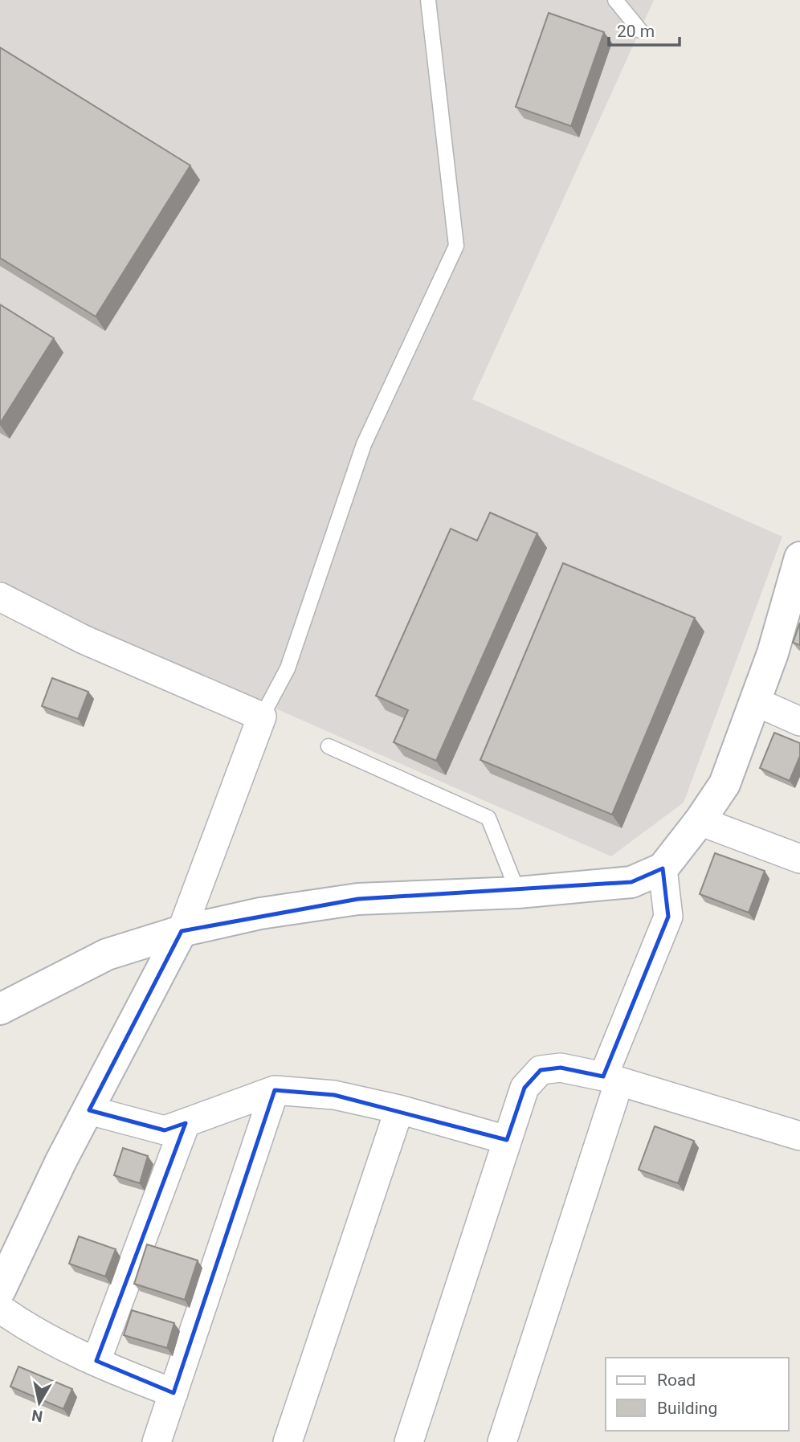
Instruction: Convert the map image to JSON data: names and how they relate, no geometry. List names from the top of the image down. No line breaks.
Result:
{"legend":["Road","Building"],"scale_bar":"20 m","north":"bottom"}
